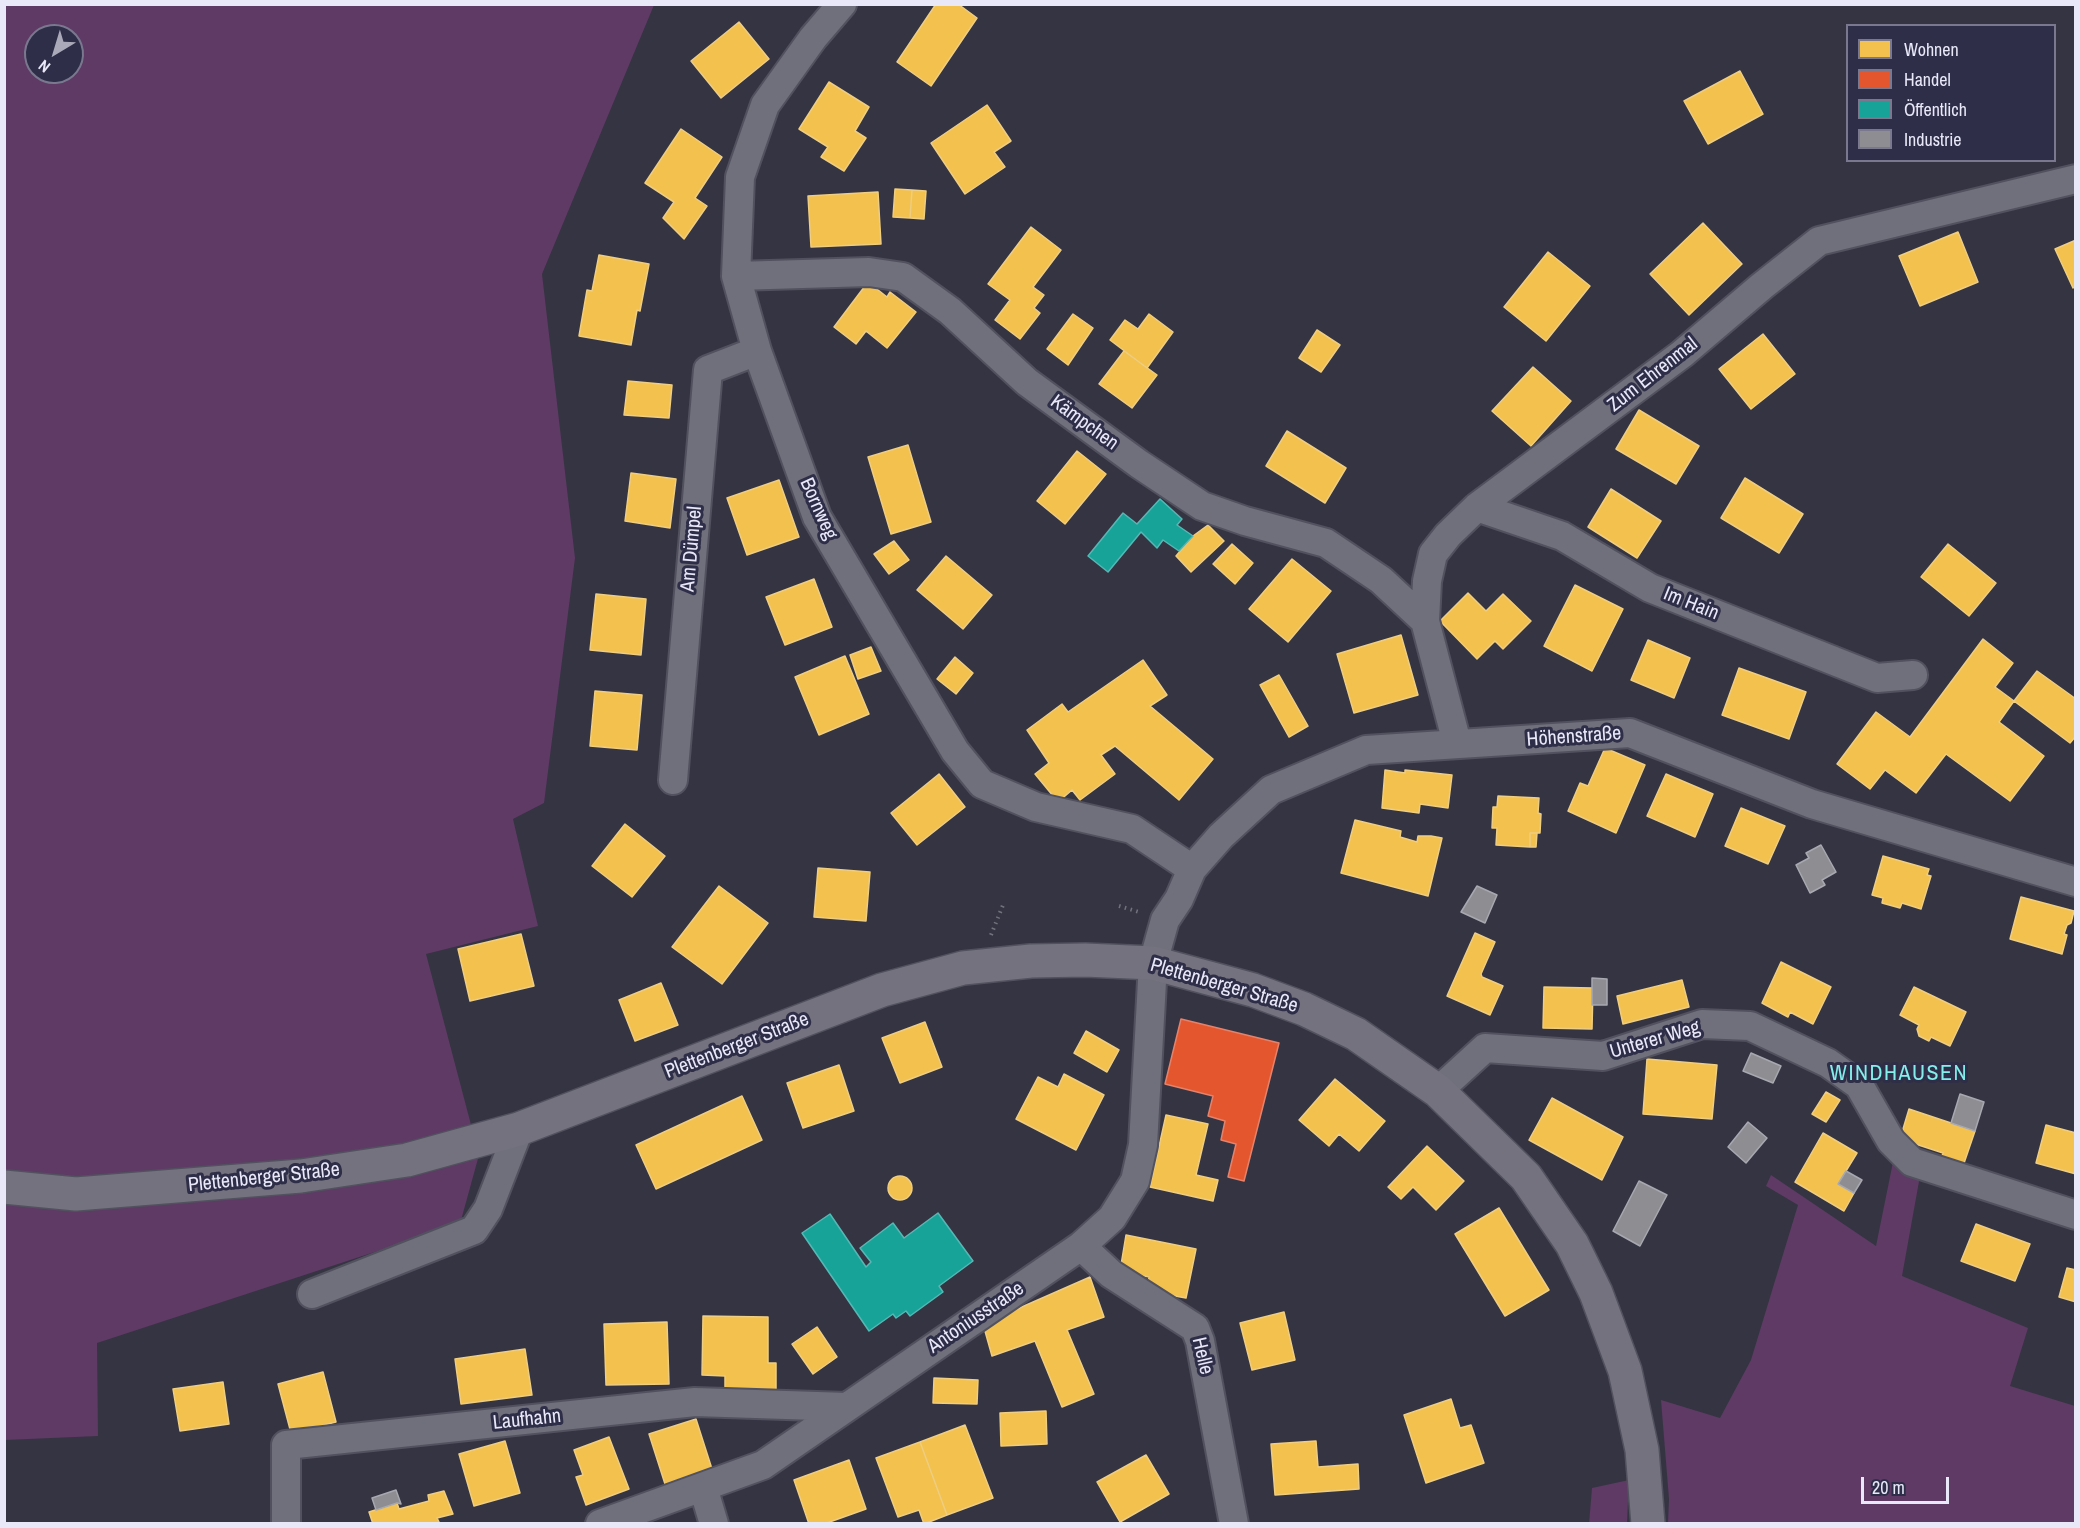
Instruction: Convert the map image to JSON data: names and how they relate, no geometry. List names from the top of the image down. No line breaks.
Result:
{"streets":{"main road":["Plettenberger Straße"],"street":["Zum Ehrenmal","Kämpchen","Bornweg","Am Dümpel","Im Hain","Höhenstraße","Unterer Weg","Antoniusstraße","Helle","Laufhahn"]},"crossings":[["Zum Ehrenmal","Kämpchen"],["Zum Ehrenmal","Im Hain"],["Zum Ehrenmal","Höhenstraße"],["Kämpchen","Bornweg"],["Bornweg","Am Dümpel"],["Bornweg","Höhenstraße"],["Höhenstraße","Plettenberger Straße"],["Höhenstraße","Antoniusstraße"],["Plettenberger Straße","Unterer Weg"],["Plettenberger Straße","Antoniusstraße"],["Antoniusstraße","Helle"],["Antoniusstraße","Laufhahn"]],"districts":["WINDHAUSEN"],"legend":["Wohnen","Handel","Öffentlich","Industrie"],"scale_bar":"20 m","north":"bottom left"}
